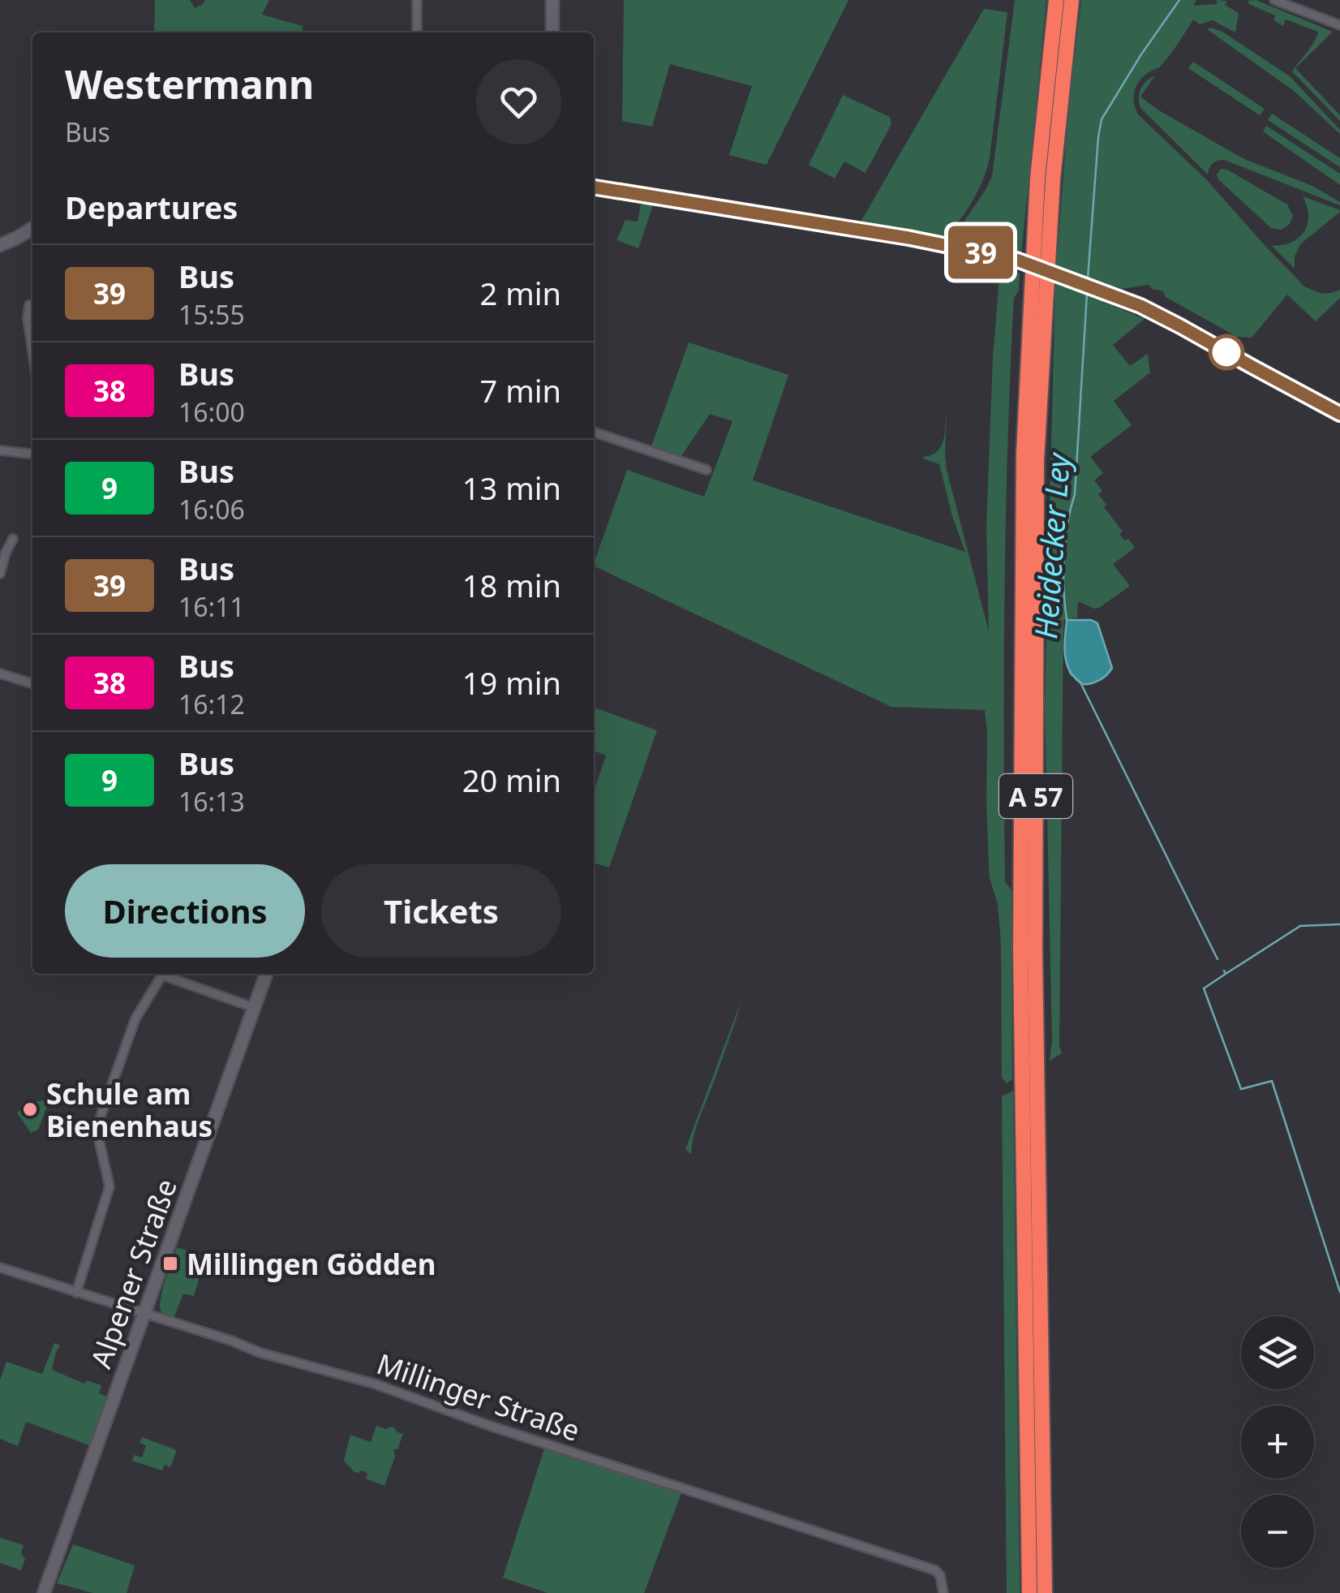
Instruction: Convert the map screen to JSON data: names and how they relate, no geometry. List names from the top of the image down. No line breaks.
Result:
{"streets":{"highway":["A 57"],"street":["Alpener Straße","Millinger Straße"]},"crossings":[["Alpener Straße","Millinger Straße"]],"water":["Heidecker Ley"],"places":{"other":["Schule am Bienenhaus"],"transit":["Millingen Gödden"]},"lines":["bus line 39"],"page":{"on_map":"39","heading":[["Westermann","Bus"],"Departures"],"list":[{"mark":"39","name":"Bus","note":"15:55","value":"2 min"},{"mark":"38","name":"Bus","note":"16:00","value":"7 min"},{"mark":"9","name":"Bus","note":"16:06","value":"13 min"},{"mark":"39","name":"Bus","note":"16:11","value":"18 min"},{"mark":"38","name":"Bus","note":"16:12","value":"19 min"},{"mark":"9","name":"Bus","note":"16:13","value":"20 min"}],"buttons":["Directions","Tickets"],"map_buttons":["+","−"]}}
